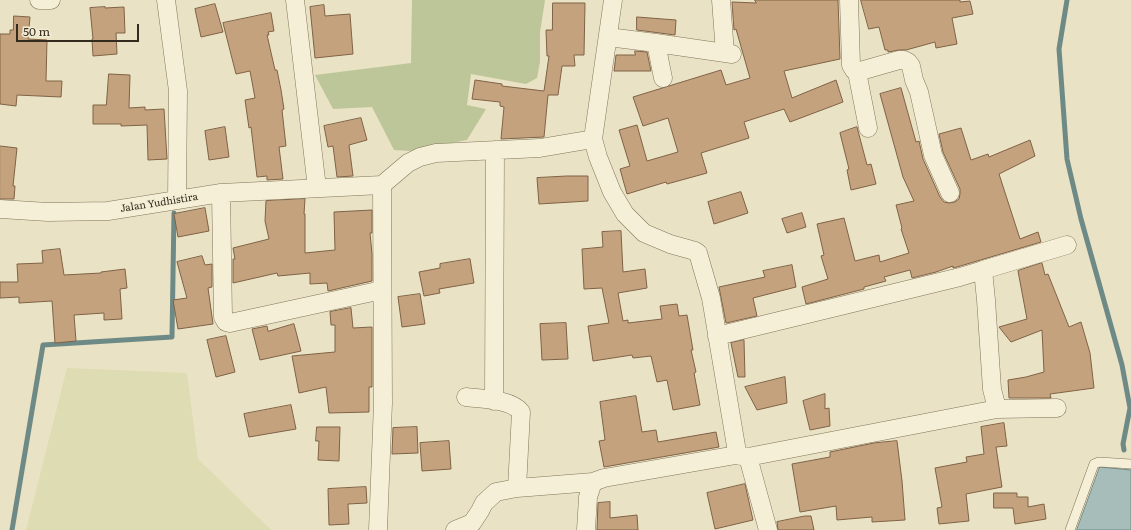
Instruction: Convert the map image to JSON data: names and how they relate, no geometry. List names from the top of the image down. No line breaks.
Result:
{"streets":{"street":["Jalan Yudhistira"]},"scale_bar":"50 m"}
